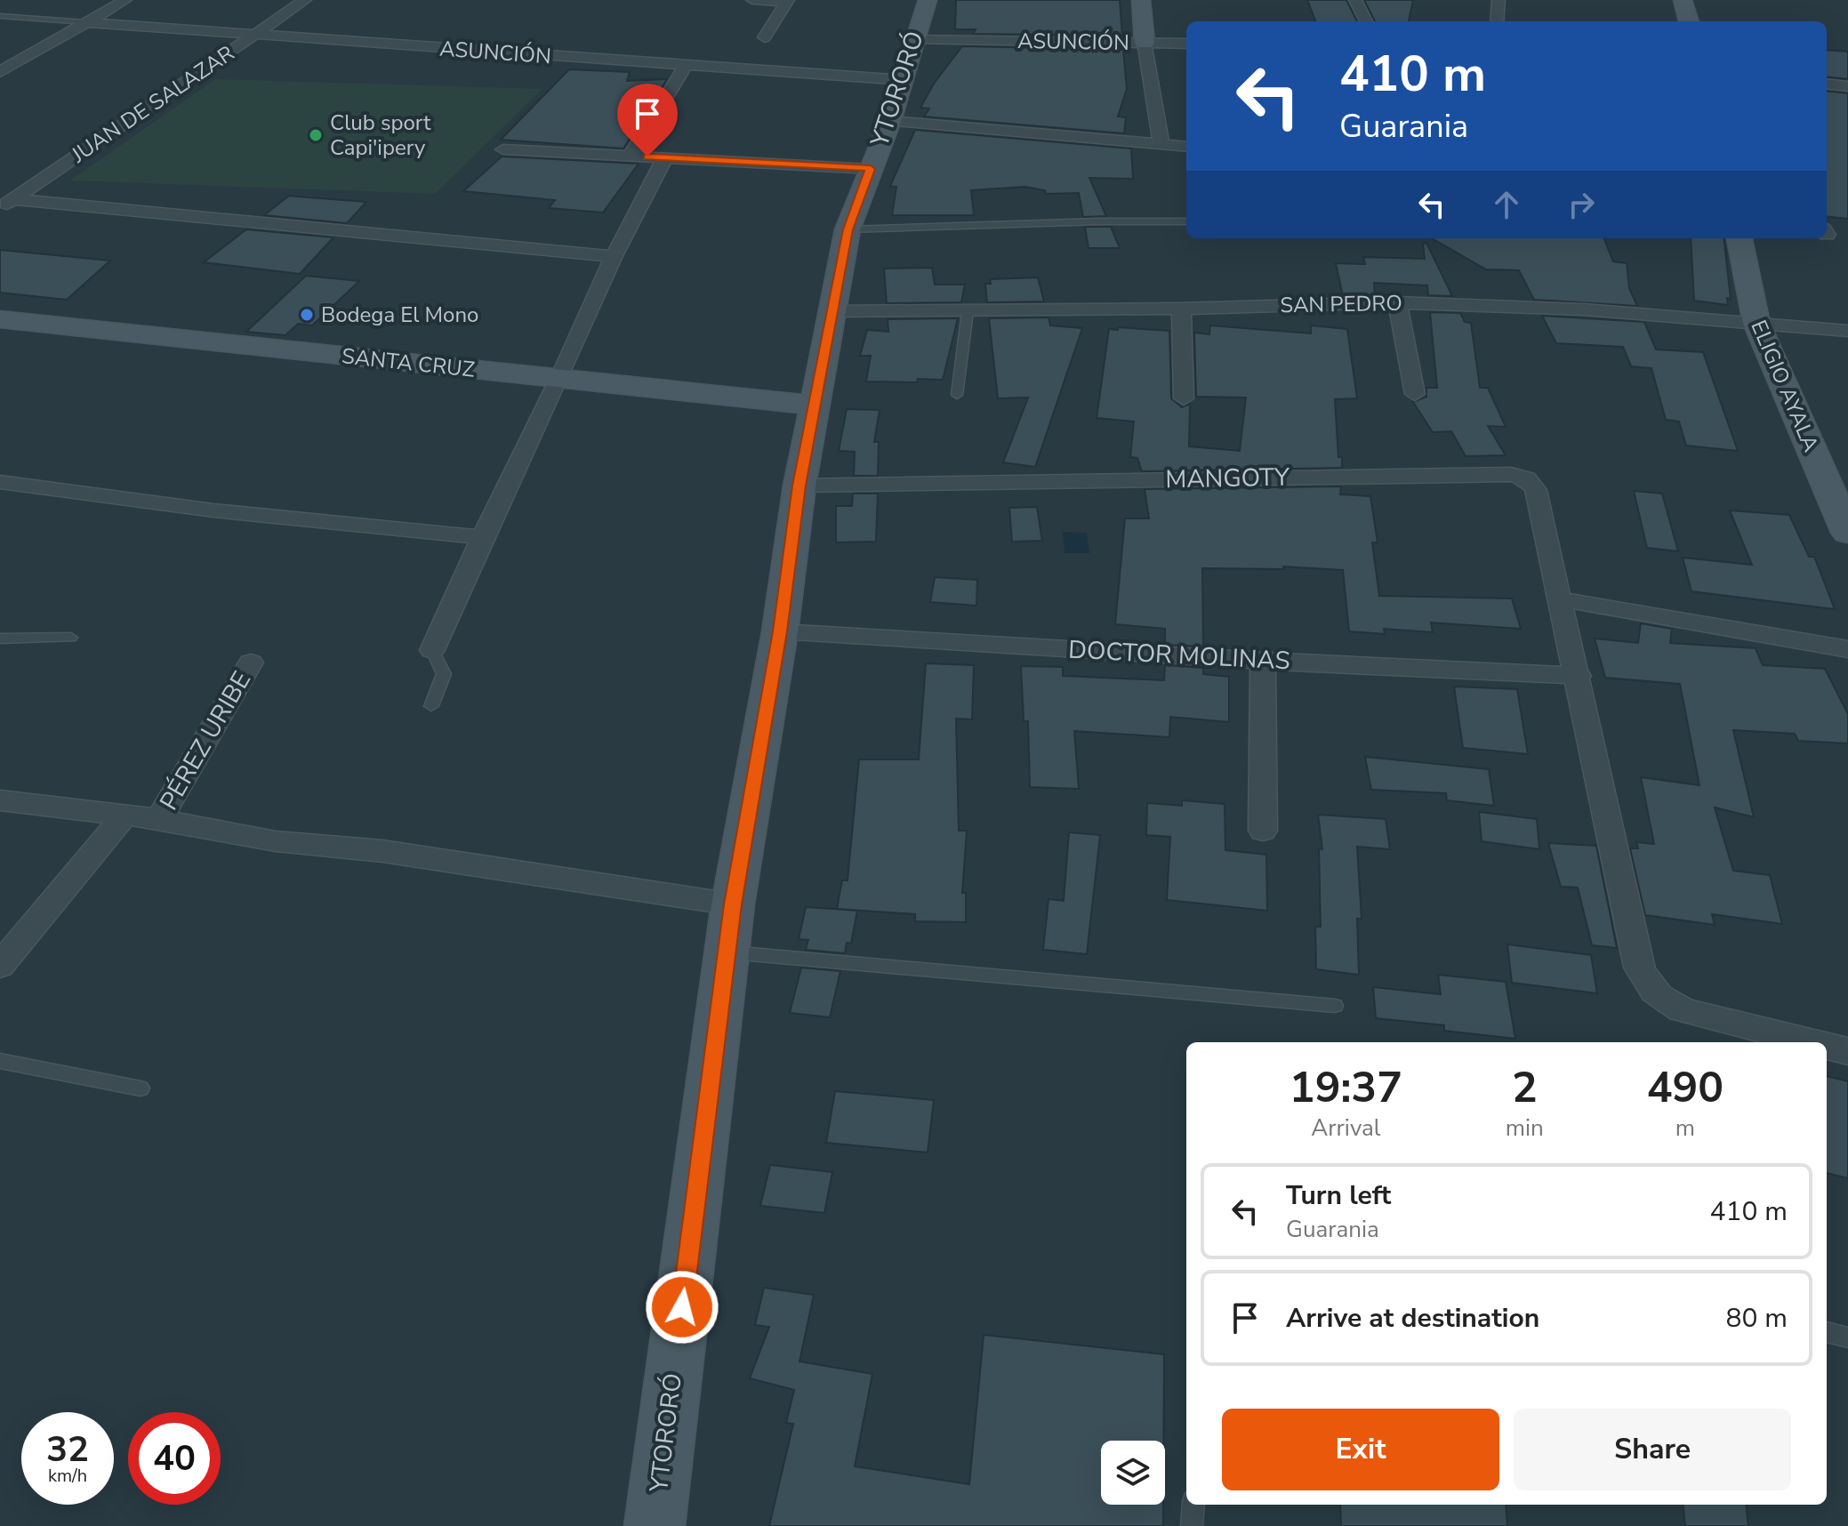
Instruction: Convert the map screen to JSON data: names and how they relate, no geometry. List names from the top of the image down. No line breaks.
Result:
{"streets":{"street":["ASUNCIÓN","YTORORÓ","JUAN DE SALAZAR","SAN PEDRO","SANTA CRUZ","ELIGIO AYALA","MANGOTY","DOCTOR MOLINAS","PÉREZ URIBE"]},"crossings":[["ASUNCIÓN","YTORORÓ"],["ASUNCIÓN","JUAN DE SALAZAR"],["YTORORÓ","SAN PEDRO"],["YTORORÓ","SANTA CRUZ"],["YTORORÓ","MANGOTY"],["YTORORÓ","DOCTOR MOLINAS"],["SAN PEDRO","ELIGIO AYALA"],["MANGOTY","DOCTOR MOLINAS"]],"places":["Club sport Capi'ipery","Bodega El Mono"],"page":{"turn":["410 m","Guarania"],"eta":["19:37","Arrival","2","min","490","m"],"list":[{"name":"Turn left","note":"Guarania","value":"410 m"},{"name":"Arrive at destination","value":"80 m"}],"buttons":["Exit","Share"],"speed":"32 km/h","limit":"40"}}
